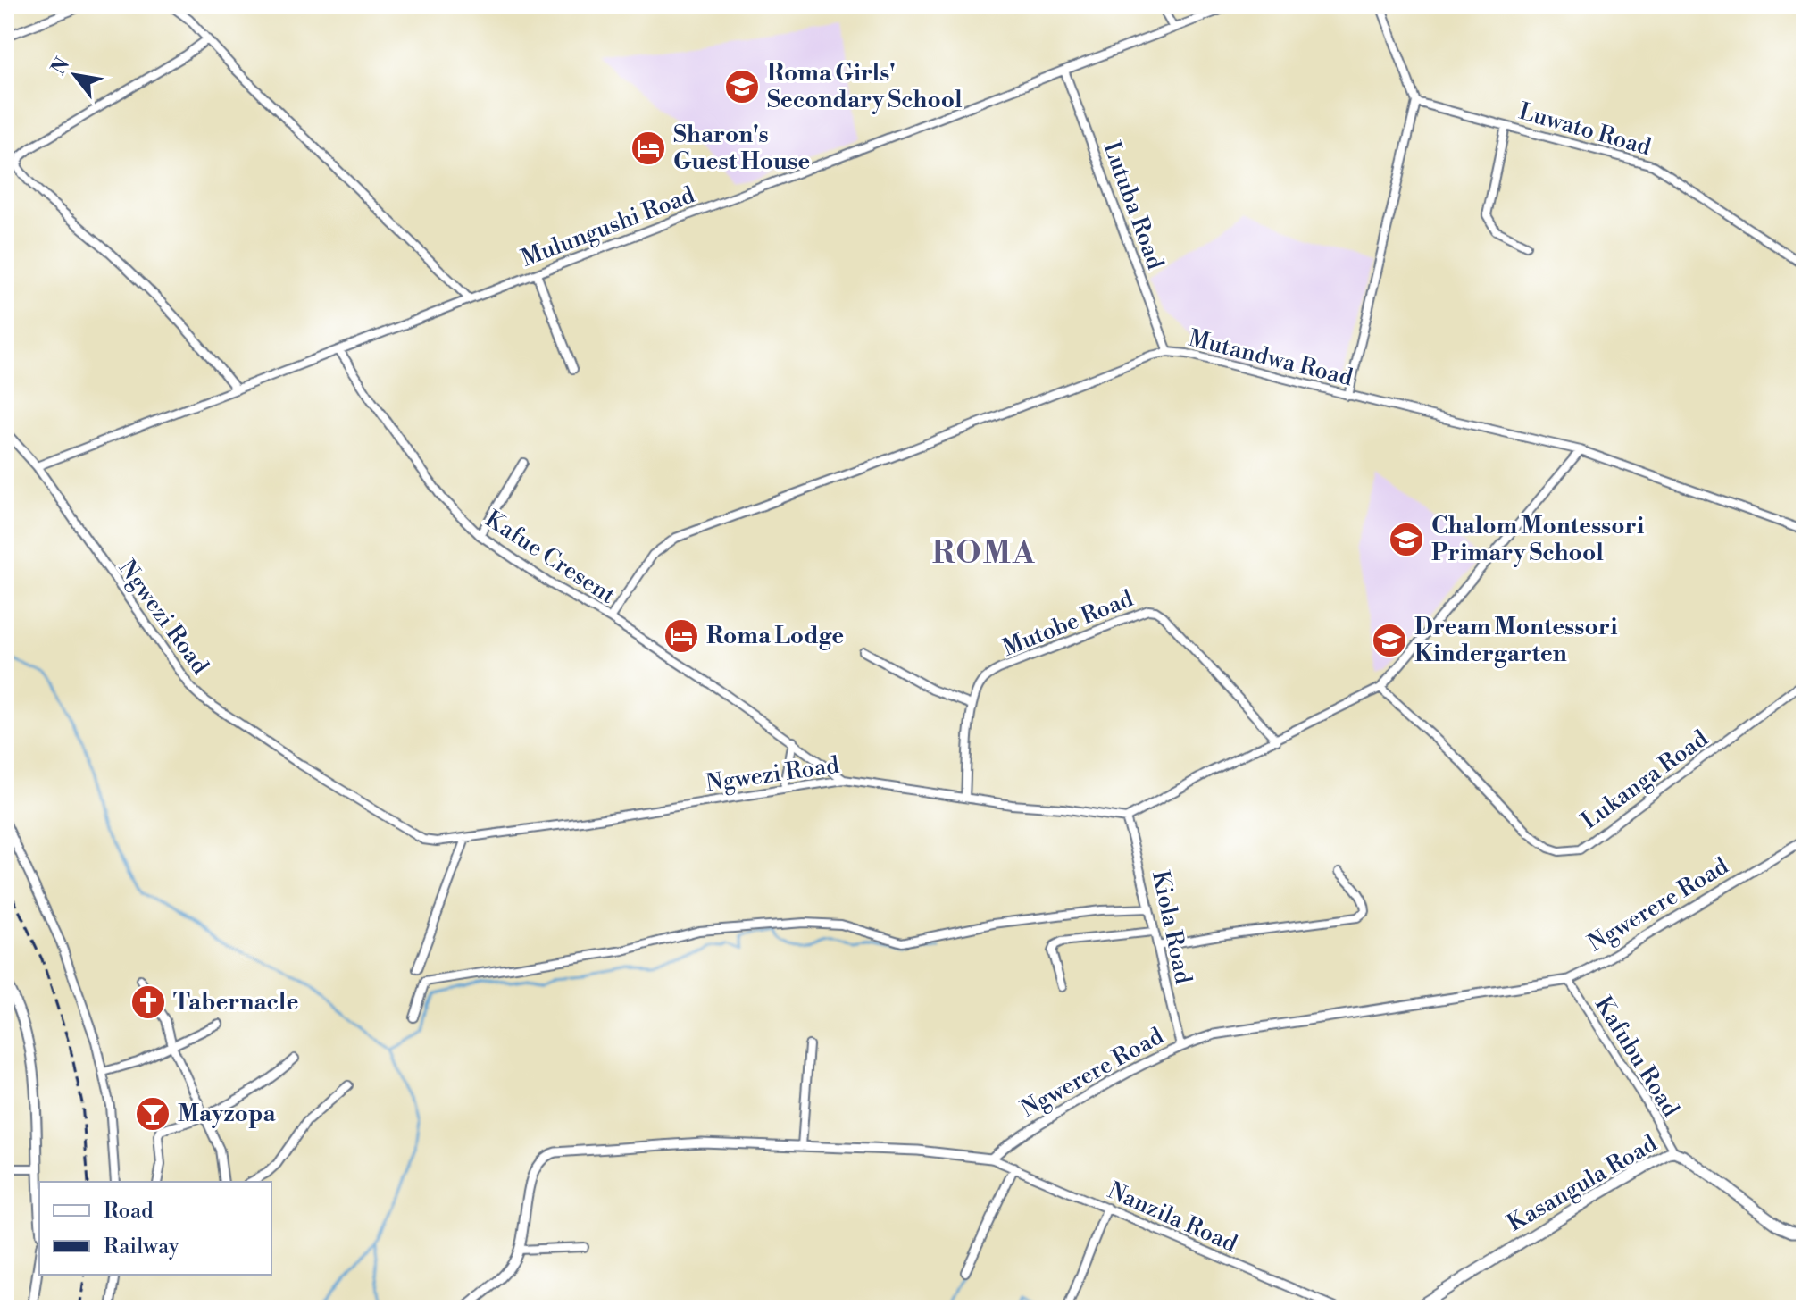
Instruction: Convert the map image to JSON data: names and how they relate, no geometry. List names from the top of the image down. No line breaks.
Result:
{"streets":{"main road":["Kasangula Road"],"street":["Luwato Road","Lutuba Road","Mulungushi Road","Mutandwa Road","Kafue Cresent","Ngwezi Road","Mutobe Road","Lukanga Road","Ngwerere Road","Kiola Road","Kafubu Road","Nanzila Road"]},"crossings":[["Lutuba Road","Mulungushi Road"],["Lutuba Road","Mutandwa Road"],["Mulungushi Road","Kafue Cresent"],["Mulungushi Road","Ngwezi Road"],["Mutandwa Road","Kafue Cresent"],["Kafue Cresent","Ngwezi Road"],["Ngwezi Road","Mutobe Road"],["Ngwezi Road","Kiola Road"],["Ngwerere Road","Kiola Road"],["Ngwerere Road","Kafubu Road"],["Ngwerere Road","Nanzila Road"],["Kafubu Road","Kasangula Road"]],"districts":["ROMA"],"places":{"school or university":["Roma Girls' Secondary School","Chalom Montessori Primary School","Dream Montessori Kindergarten"],"hotel":["Sharon's Guest House","Roma Lodge"],"church":["Tabernacle"],"bar":["Mayzopa"]},"legend":["Road","Railway"],"north":"top left"}
